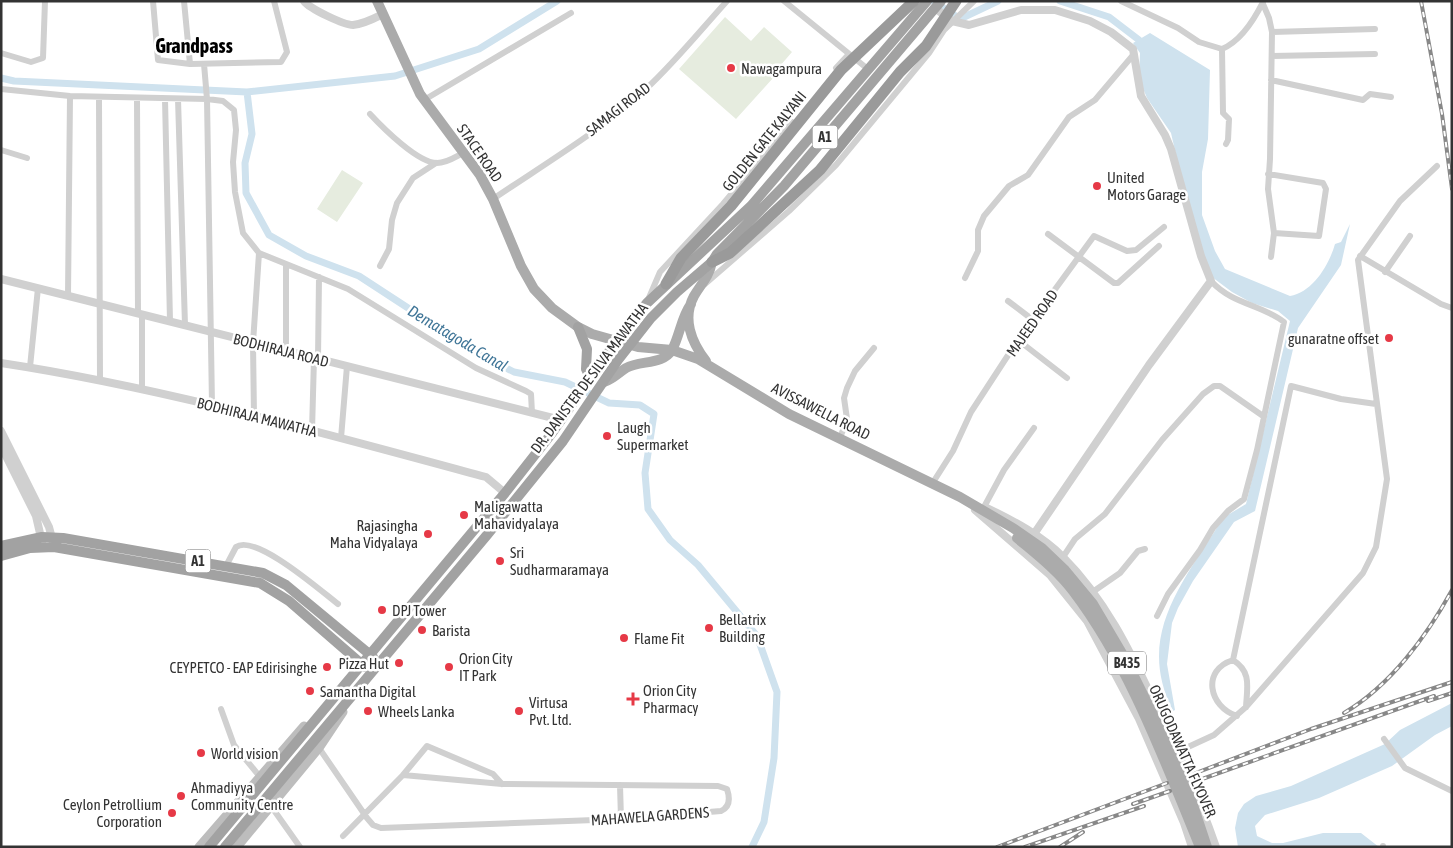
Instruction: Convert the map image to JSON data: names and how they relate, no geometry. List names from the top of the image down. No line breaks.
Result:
{"streets":{"highway":["A1","GOLDEN GATE KALYANI","DR. DANISTER DE SILVA MAWATHA"],"main road":["STACE ROAD","AVISSAWELLA ROAD","B435","ORUGODAWATTA FLYOVER"],"street":["SAMAGI ROAD","MAJEED ROAD","BODHIRAJA ROAD","BODHIRAJA MAWATHA","MAHAWELA GARDENS"]},"crossings":[["SAMAGI ROAD","STACE ROAD"],["A1","DR. DANISTER DE SILVA MAWATHA"],["GOLDEN GATE KALYANI","DR. DANISTER DE SILVA MAWATHA"],["STACE ROAD","DR. DANISTER DE SILVA MAWATHA"],["STACE ROAD","AVISSAWELLA ROAD"],["MAJEED ROAD","AVISSAWELLA ROAD"],["BODHIRAJA ROAD","DR. DANISTER DE SILVA MAWATHA"],["DR. DANISTER DE SILVA MAWATHA","AVISSAWELLA ROAD"],["DR. DANISTER DE SILVA MAWATHA","BODHIRAJA MAWATHA"],["AVISSAWELLA ROAD","ORUGODAWATTA FLYOVER"]],"districts":["Grandpass"],"water":["Dematagoda Canal"],"places":{"other":["Nawagampura","United Motors Garage","gunaratne offset","Laugh Supermarket","Maligawatta Mahavidyalaya","Rajasingha Maha Vidyalaya","Sri Sudharmaramaya","DPJ Tower","Bellatrix Building","Barista","Flame Fit","Pizza Hut","CEYPETCO - EAP Edirisinghe","Orion City IT Park","Samantha Digital","Wheels Lanka","Virtusa Pvt. Ltd.","World vision","Ahmadiyya Community Centre","Ceylon Petrollium Corporation"],"health":["Orion City Pharmacy"]}}
